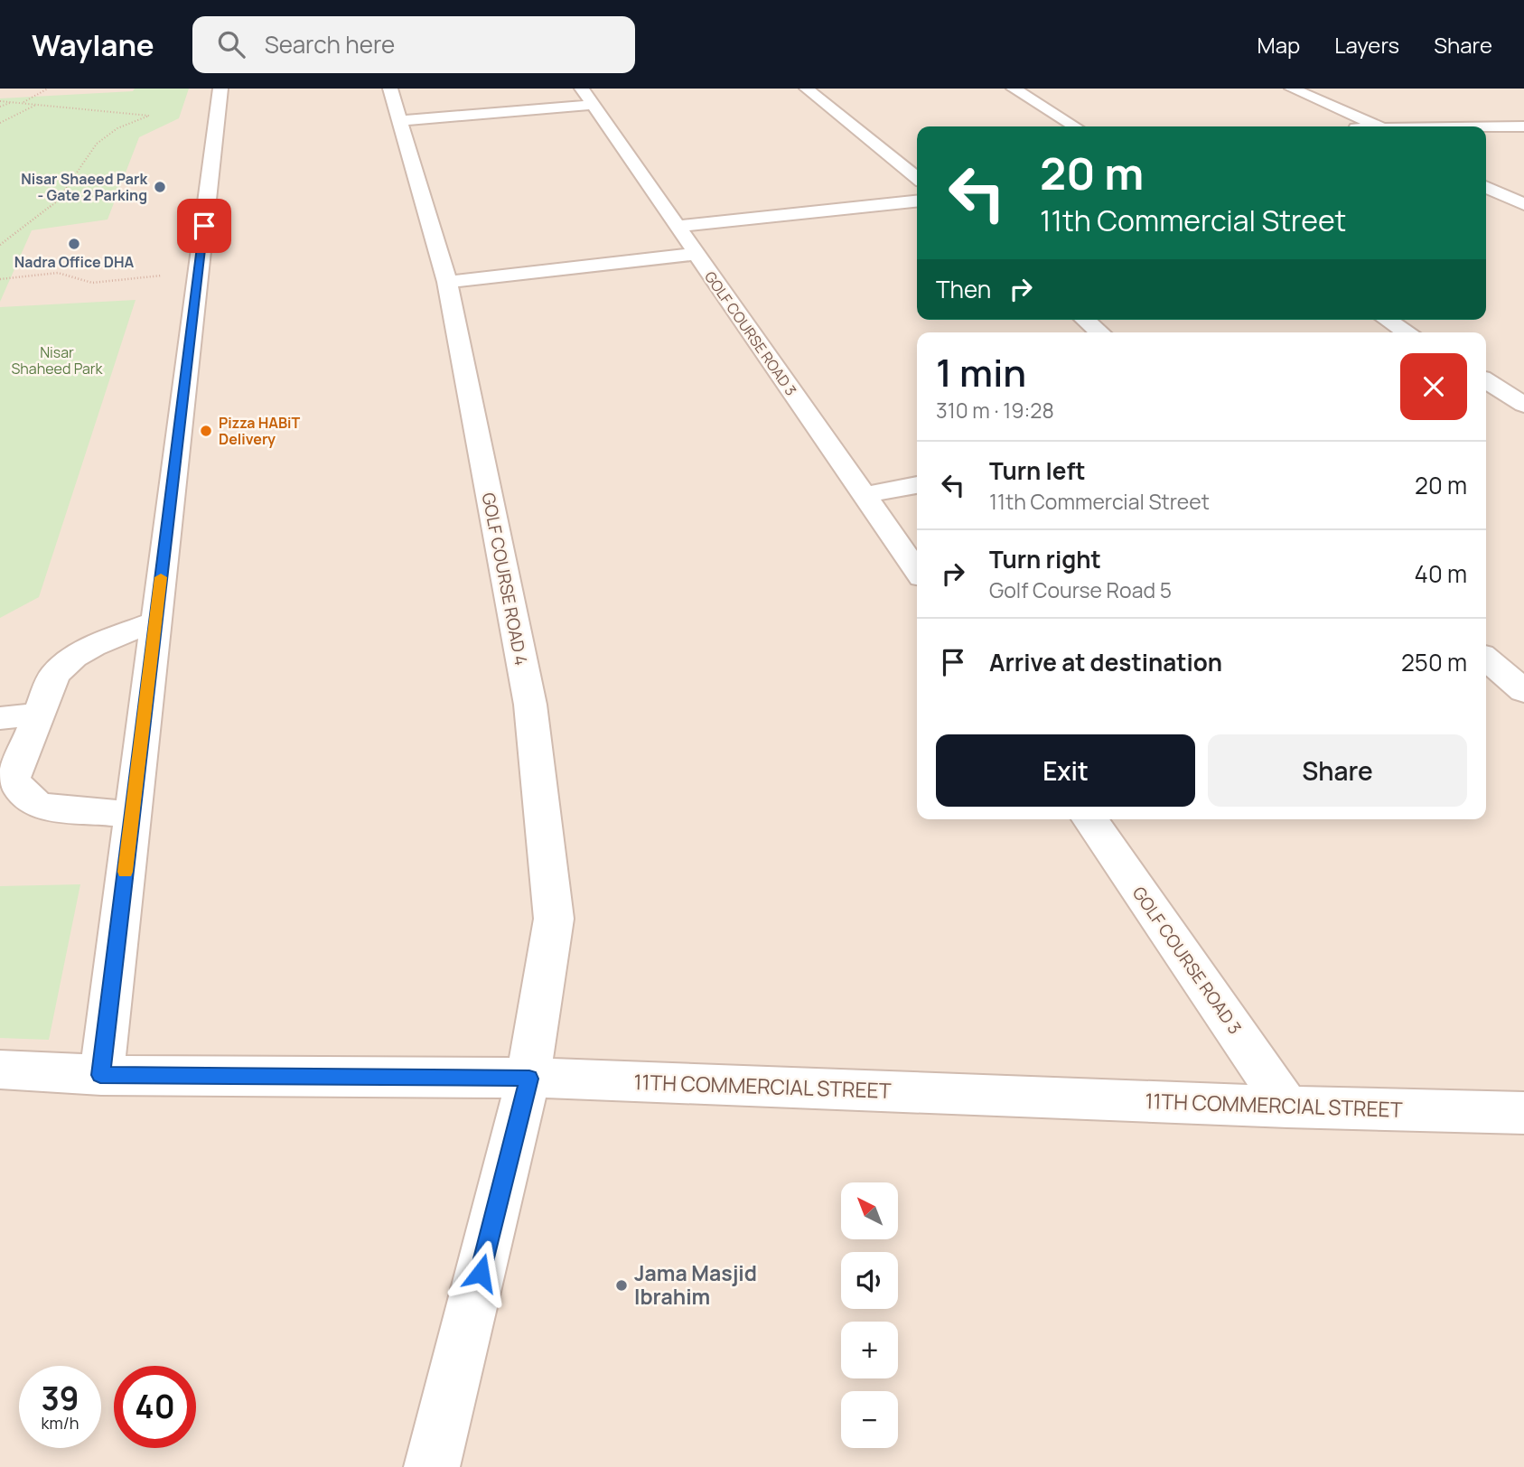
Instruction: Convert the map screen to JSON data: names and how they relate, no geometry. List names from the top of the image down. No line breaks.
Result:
{"streets":{"street":["GOLF COURSE ROAD 3","GOLF COURSE ROAD 4","11TH COMMERCIAL STREET"]},"crossings":[["GOLF COURSE ROAD 3","11TH COMMERCIAL STREET"],["GOLF COURSE ROAD 4","11TH COMMERCIAL STREET"]],"parks":["Nisar Shaheed Park"],"places":["Nisar Shaeed Park - Gate 2 Parking","Nadra Office DHA","Pizza HABiT Delivery","Jama Masjid Ibrahim"],"north":"top left","page":{"header":"Waylane","search":"Search here","nav":["Map","Layers","Share"],"turn":["20 m","11th Commercial Street"],"then":"Then","heading":["1 min","310 m · 19:28"],"list":[{"name":"Turn left","note":"11th Commercial Street","value":"20 m"},{"name":"Turn right","note":"Golf Course Road 5","value":"40 m"},{"name":"Arrive at destination","value":"250 m"}],"buttons":["Exit","Share"],"map_buttons":["+","−"],"speed":"39 km/h","limit":"40"}}
